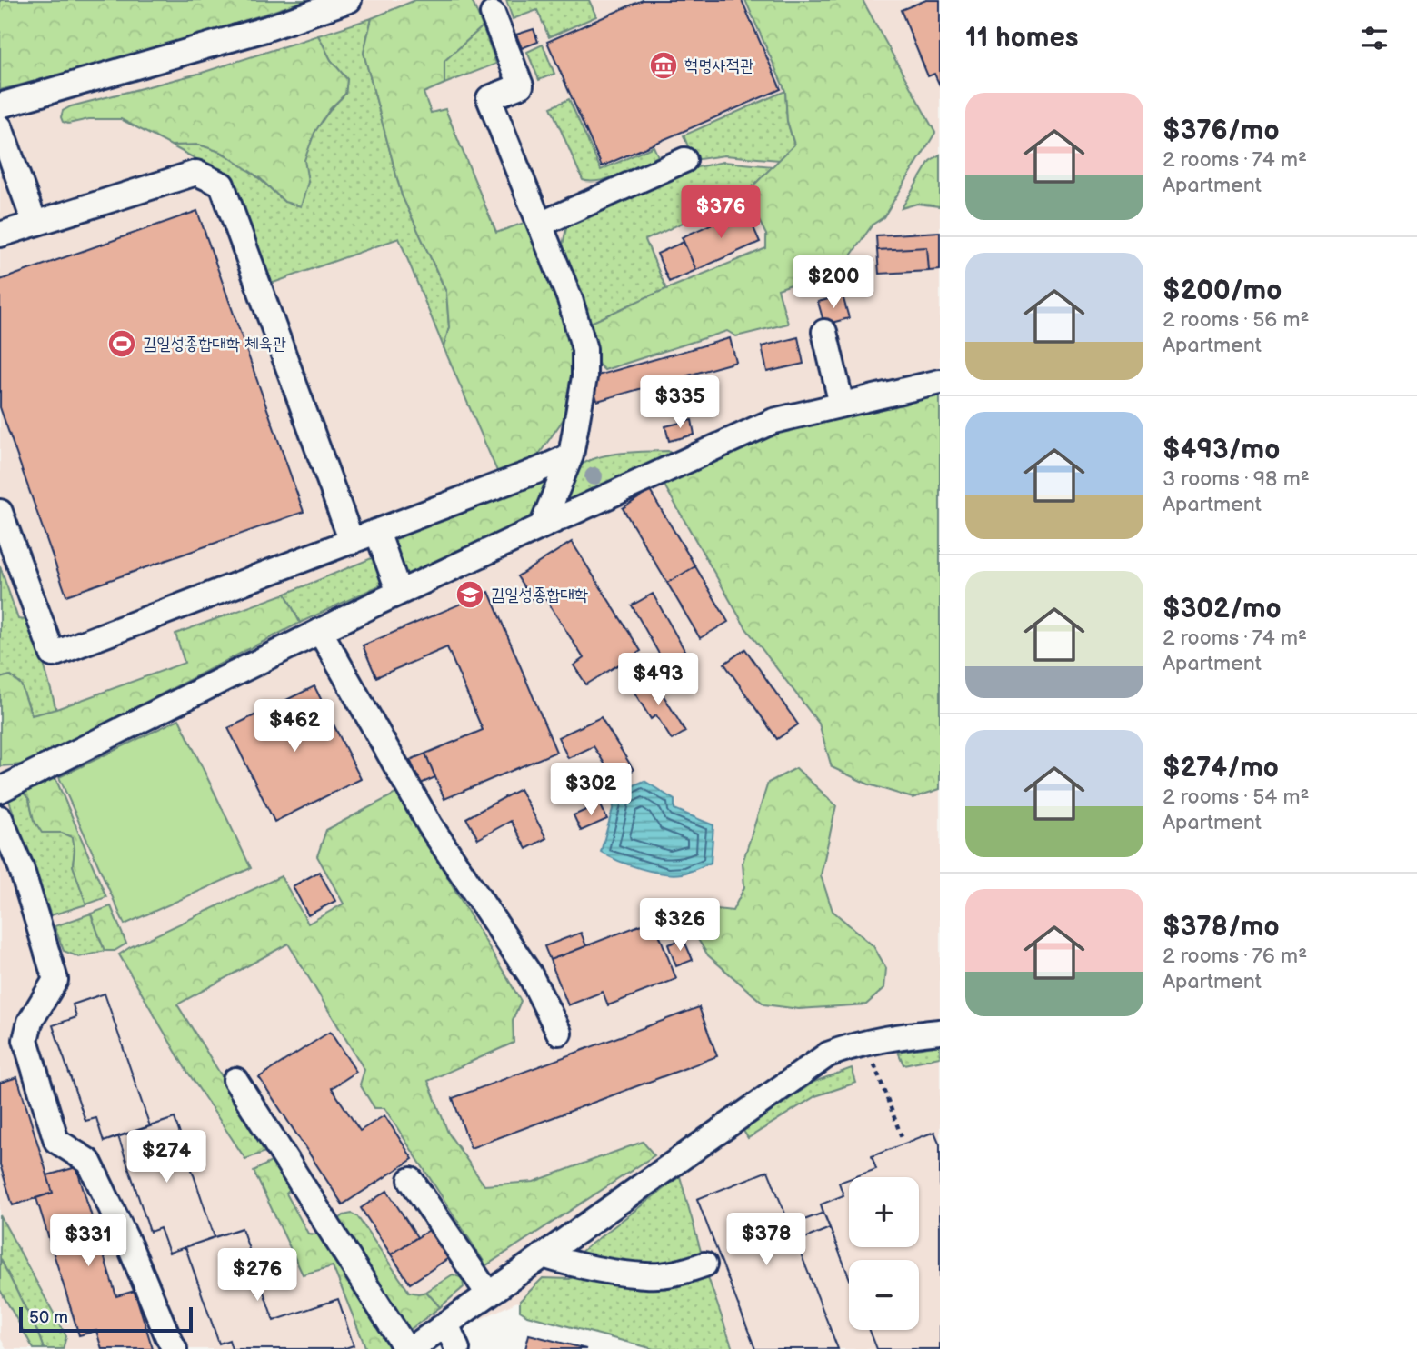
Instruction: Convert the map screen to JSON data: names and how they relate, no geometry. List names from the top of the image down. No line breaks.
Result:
{"places":{"museum":["혁명사적관"],"sports":["김일성종합대학 체육관"],"school or university":["김일성종합대학"]},"scale_bar":"50 m","page":{"heading":"11 homes","list":[{"name":"$376/mo","note":"2 rooms · 74 m² · Apartment"},{"name":"$200/mo","note":"2 rooms · 56 m² · Apartment"},{"name":"$493/mo","note":"3 rooms · 98 m² · Apartment"},{"name":"$302/mo","note":"2 rooms · 74 m² · Apartment"},{"name":"$274/mo","note":"2 rooms · 54 m² · Apartment"},{"name":"$378/mo","note":"2 rooms · 76 m² · Apartment"}],"price":["$376","$200","$335","$493","$462","$302","$326","$274","$378","$331","$276"],"map_buttons":["+","−"],"scale":"50 m"}}
